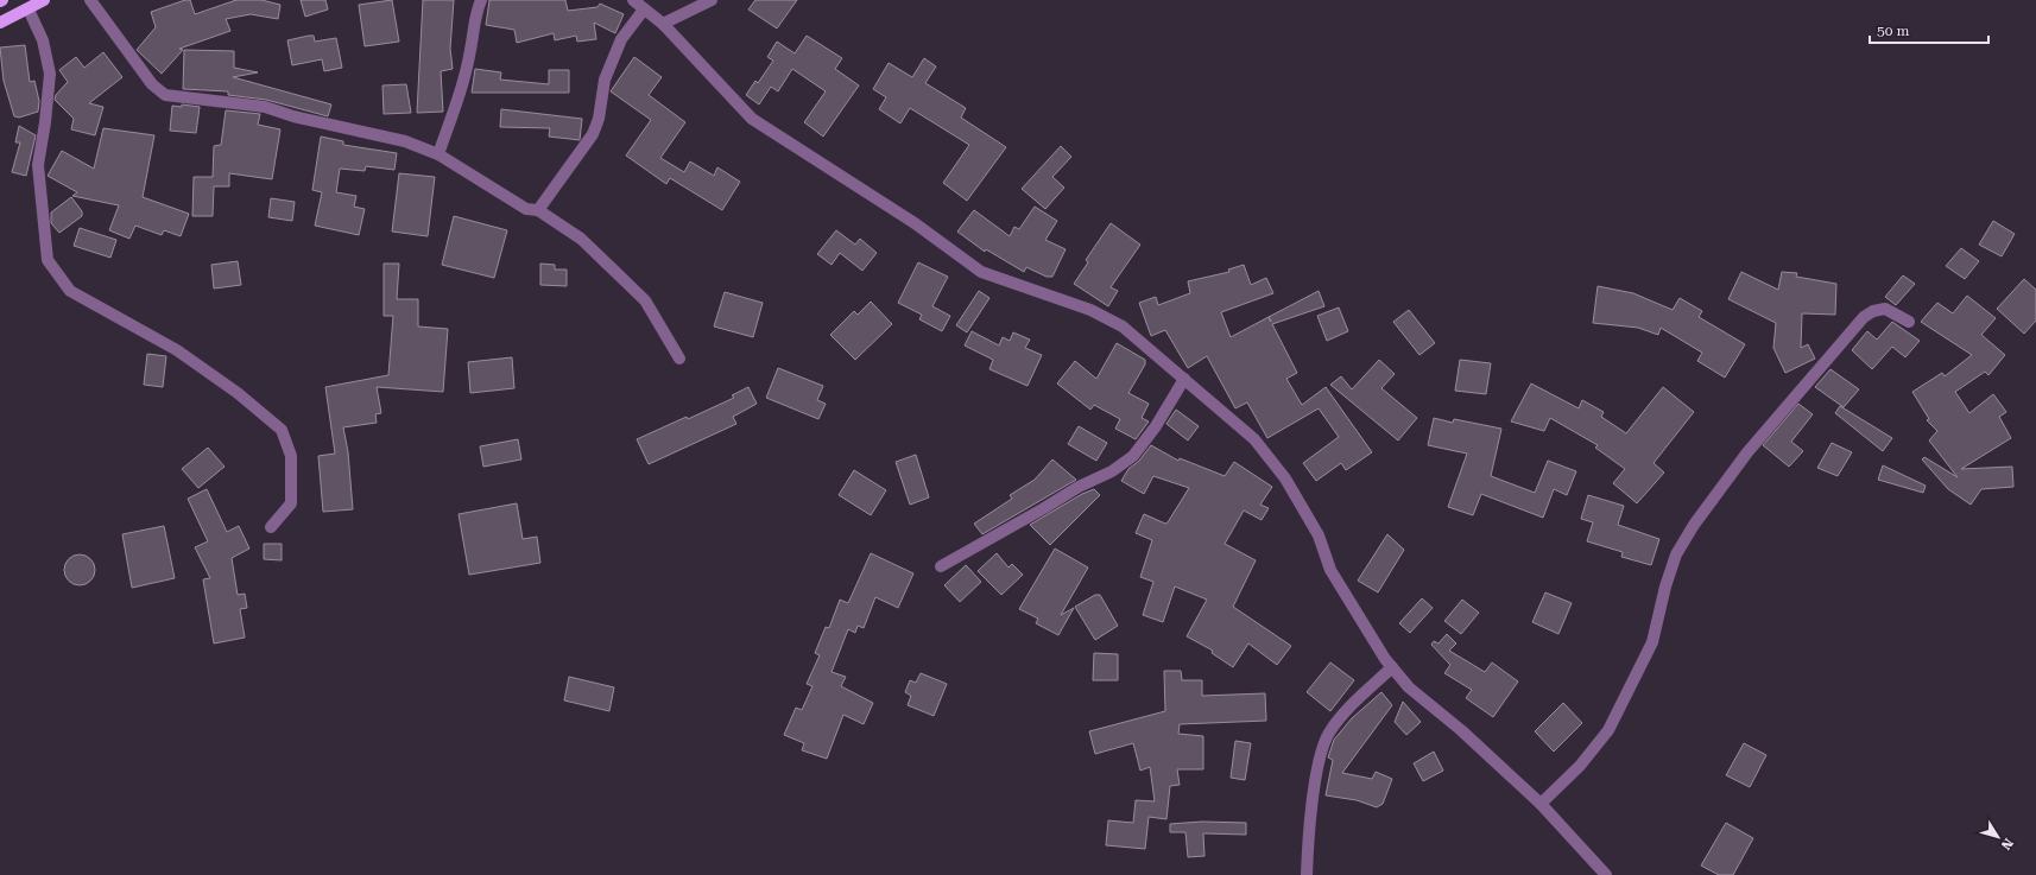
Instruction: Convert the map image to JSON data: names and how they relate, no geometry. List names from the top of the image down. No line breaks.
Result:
{"scale_bar":"50 m","north":"bottom right"}
